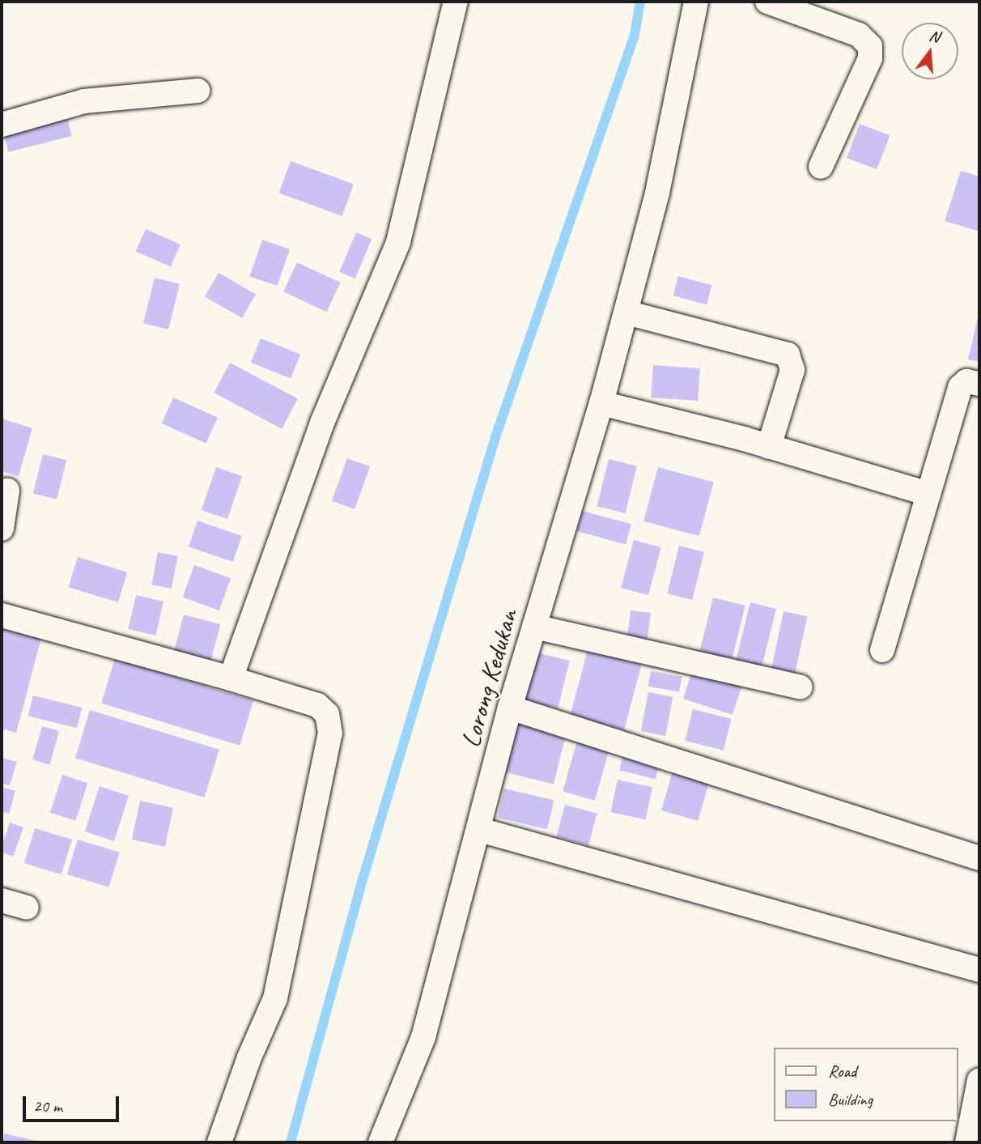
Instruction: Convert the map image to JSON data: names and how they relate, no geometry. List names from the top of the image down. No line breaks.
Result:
{"streets":{"street":["Lorong Kedukan"]},"legend":["Road","Building"],"scale_bar":"20 m","north":"top"}
